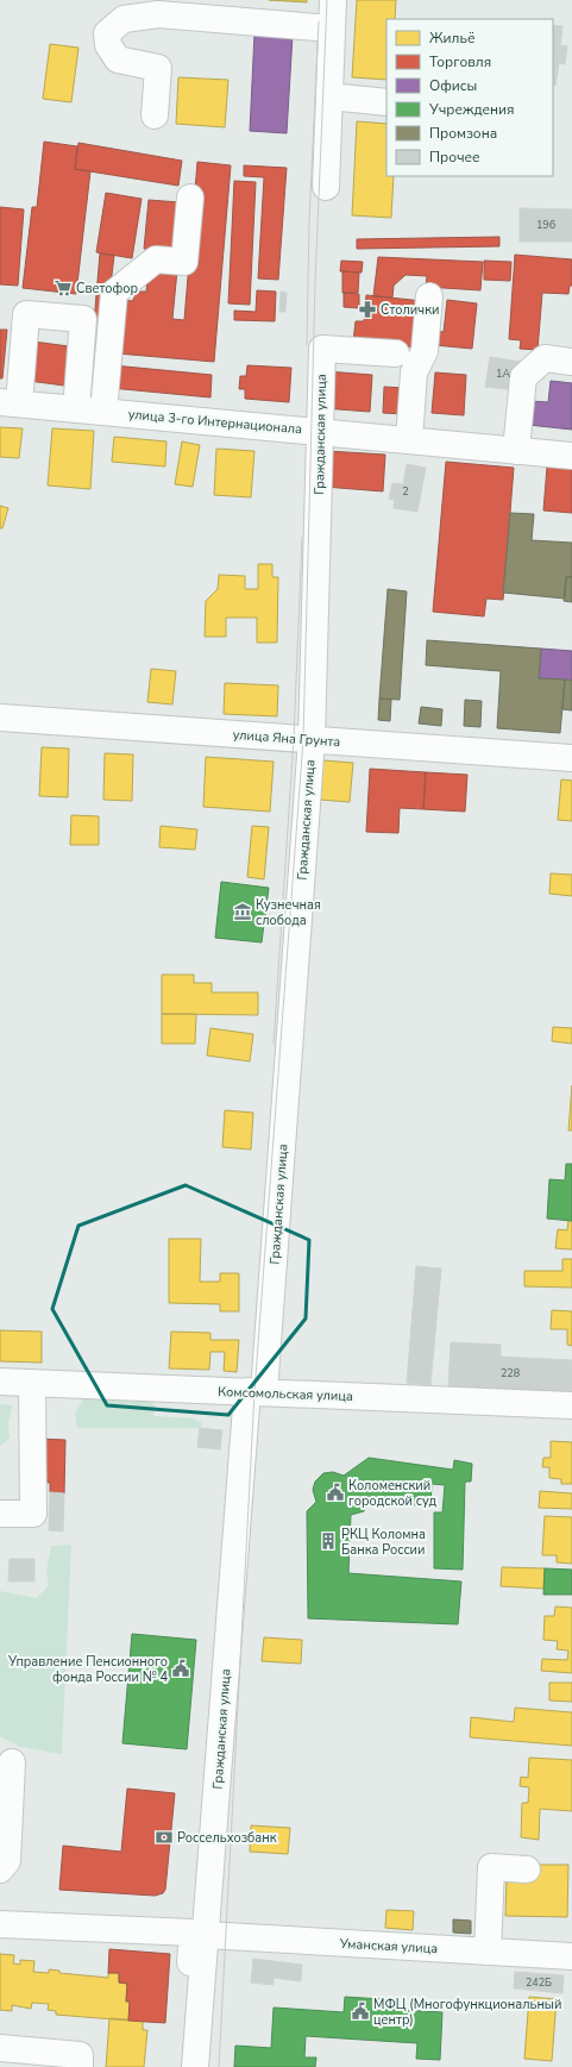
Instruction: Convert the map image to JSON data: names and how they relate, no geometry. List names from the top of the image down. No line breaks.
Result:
{"streets":{"street":["улица 3-го Интернационала","Гражданская улица","улица Яна Грунта","Комсомольская улица","Уманская улица"]},"crossings":[["улица 3-го Интернационала","Гражданская улица"],["Гражданская улица","улица Яна Грунта"],["Гражданская улица","Комсомольская улица"],["Гражданская улица","Уманская улица"]],"places":{"supermarket":["Светофор"],"pharmacy":["Столички"],"museum":["Кузнечная слобода"],"public building":["Коломенский городской суд","Управление Пенсионного фонда России № 4","МФЦ (Многофункциональный центр)"],"building":["РКЦ Коломна Банка России"],"bank":["Россельхозбанк"]},"house_numbers":["196","1А","2","228","242Б"],"legend":["Жильё","Торговля","Офисы","Учреждения","Промзона","Прочее"]}
